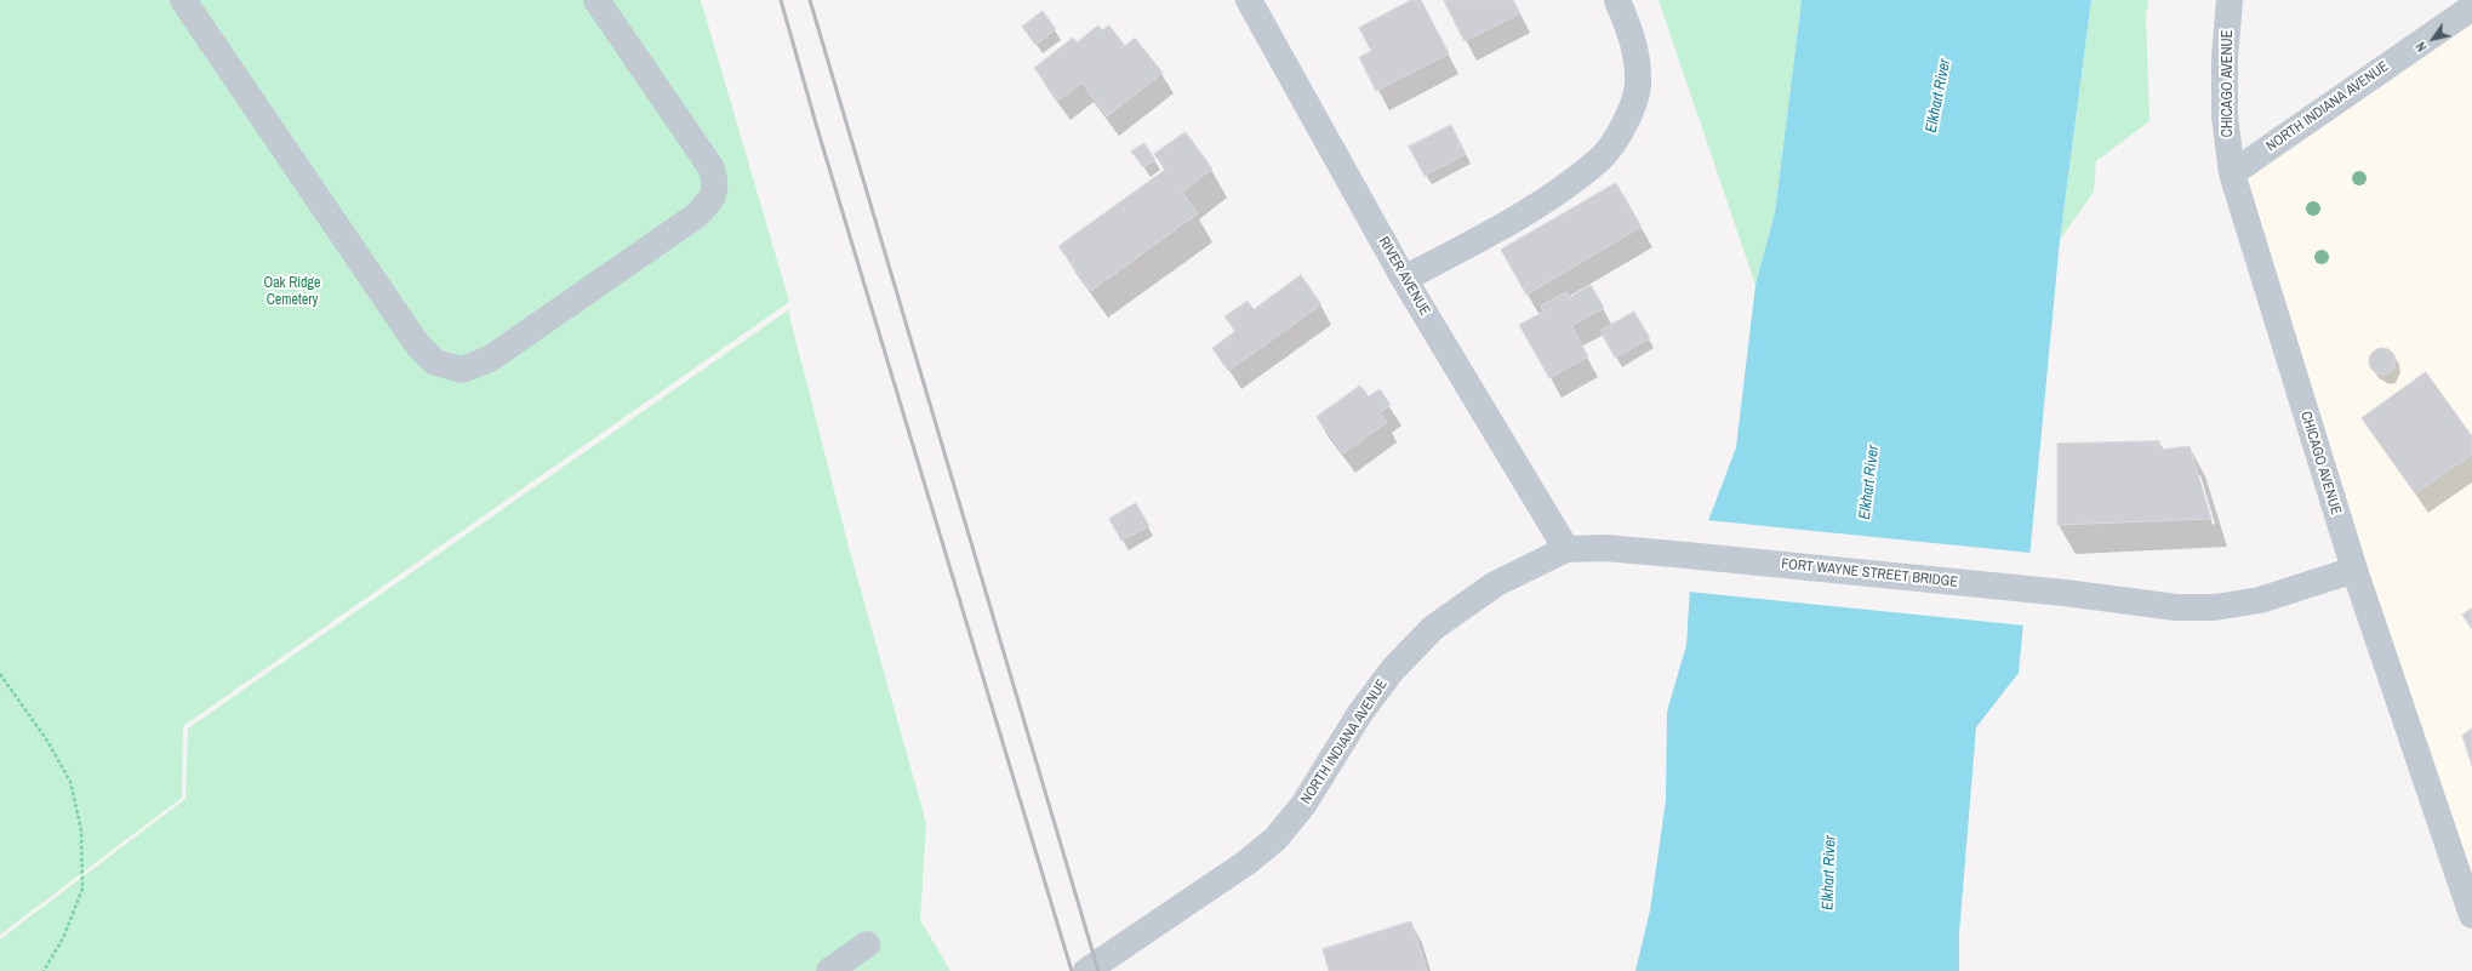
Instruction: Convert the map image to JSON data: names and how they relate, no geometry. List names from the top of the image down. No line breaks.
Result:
{"streets":{"street":["CHICAGO AVENUE","NORTH INDIANA AVENUE","RIVER AVENUE","FORT WAYNE STREET BRIDGE"]},"crossings":[["CHICAGO AVENUE","NORTH INDIANA AVENUE"],["CHICAGO AVENUE","FORT WAYNE STREET BRIDGE"],["NORTH INDIANA AVENUE","RIVER AVENUE"],["NORTH INDIANA AVENUE","FORT WAYNE STREET BRIDGE"]],"water":["Elkhart River"],"parks":["Oak Ridge Cemetery"],"north":"bottom left"}
